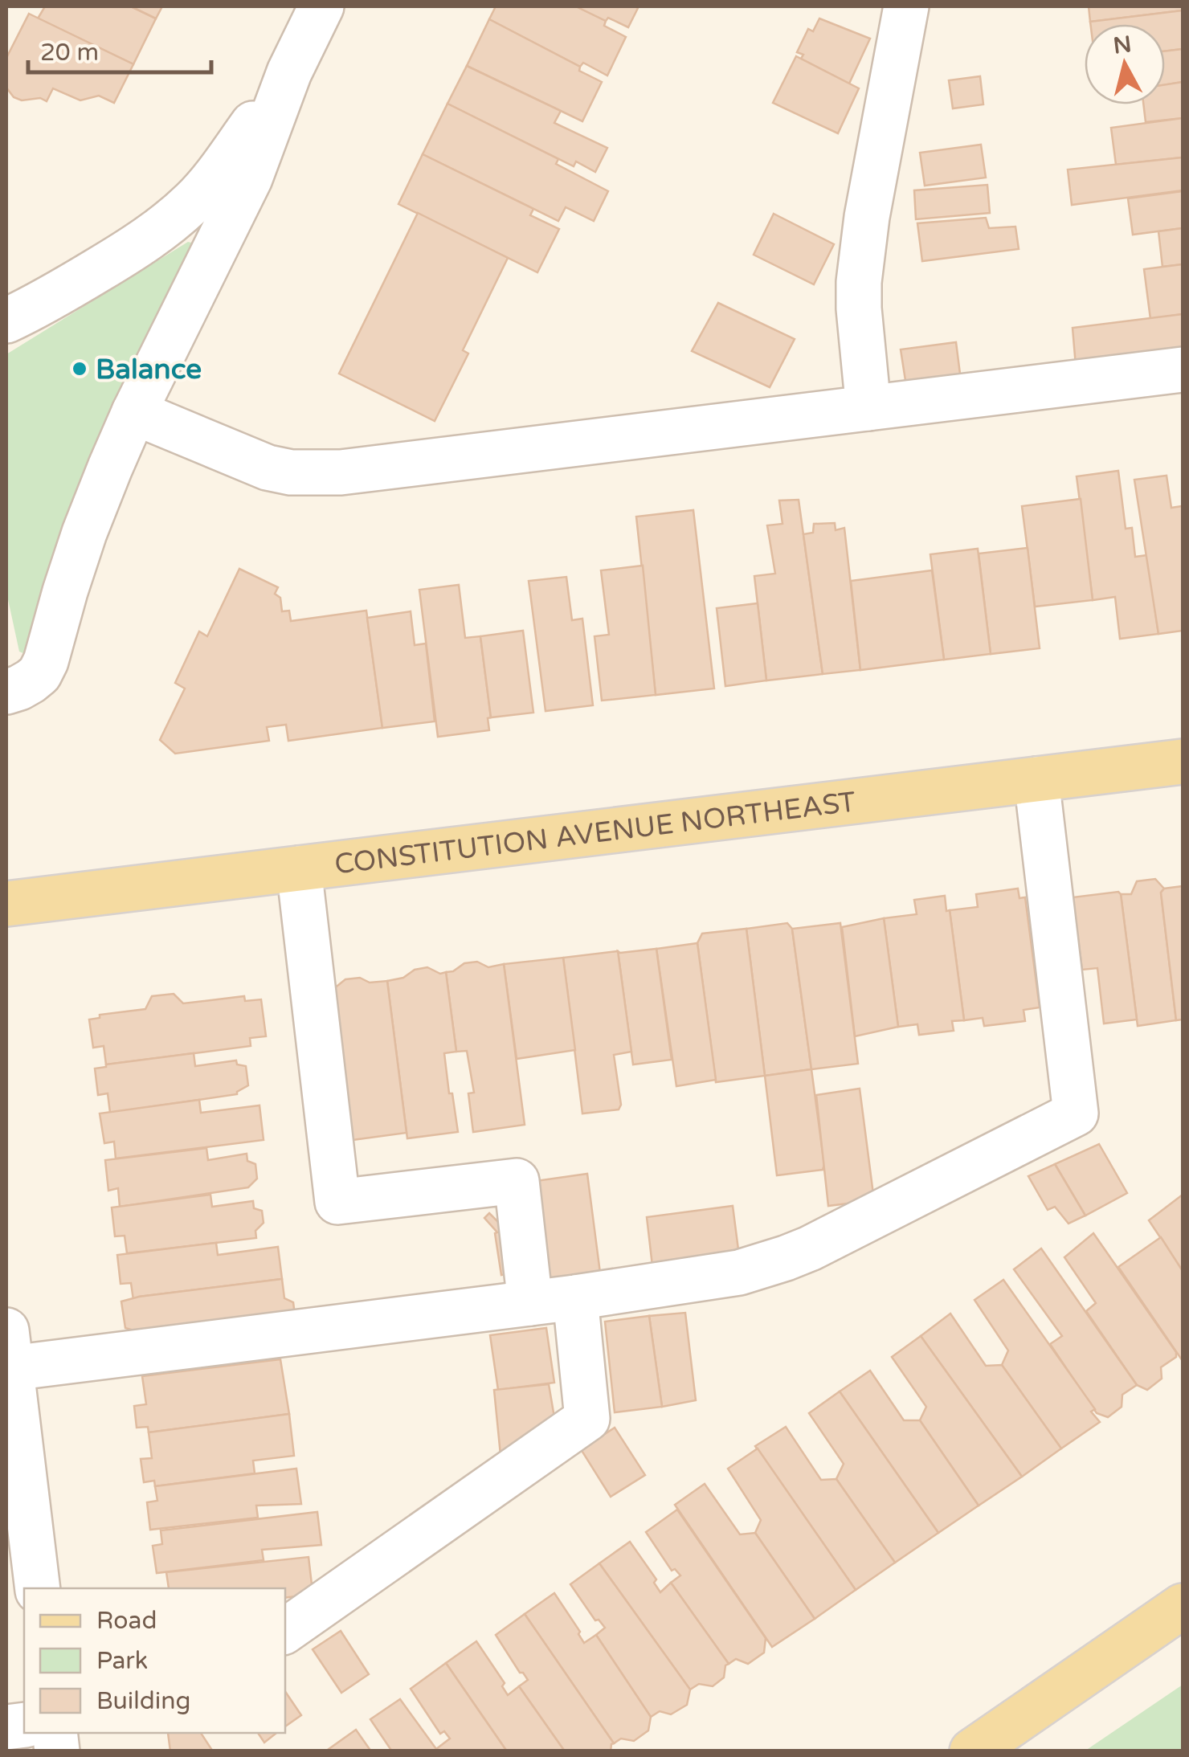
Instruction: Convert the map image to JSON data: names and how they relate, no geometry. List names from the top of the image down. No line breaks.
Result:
{"streets":{"main road":["CONSTITUTION AVENUE NORTHEAST"]},"places":["Balance"],"legend":["Road","Park","Building"],"scale_bar":"20 m","north":"top"}
